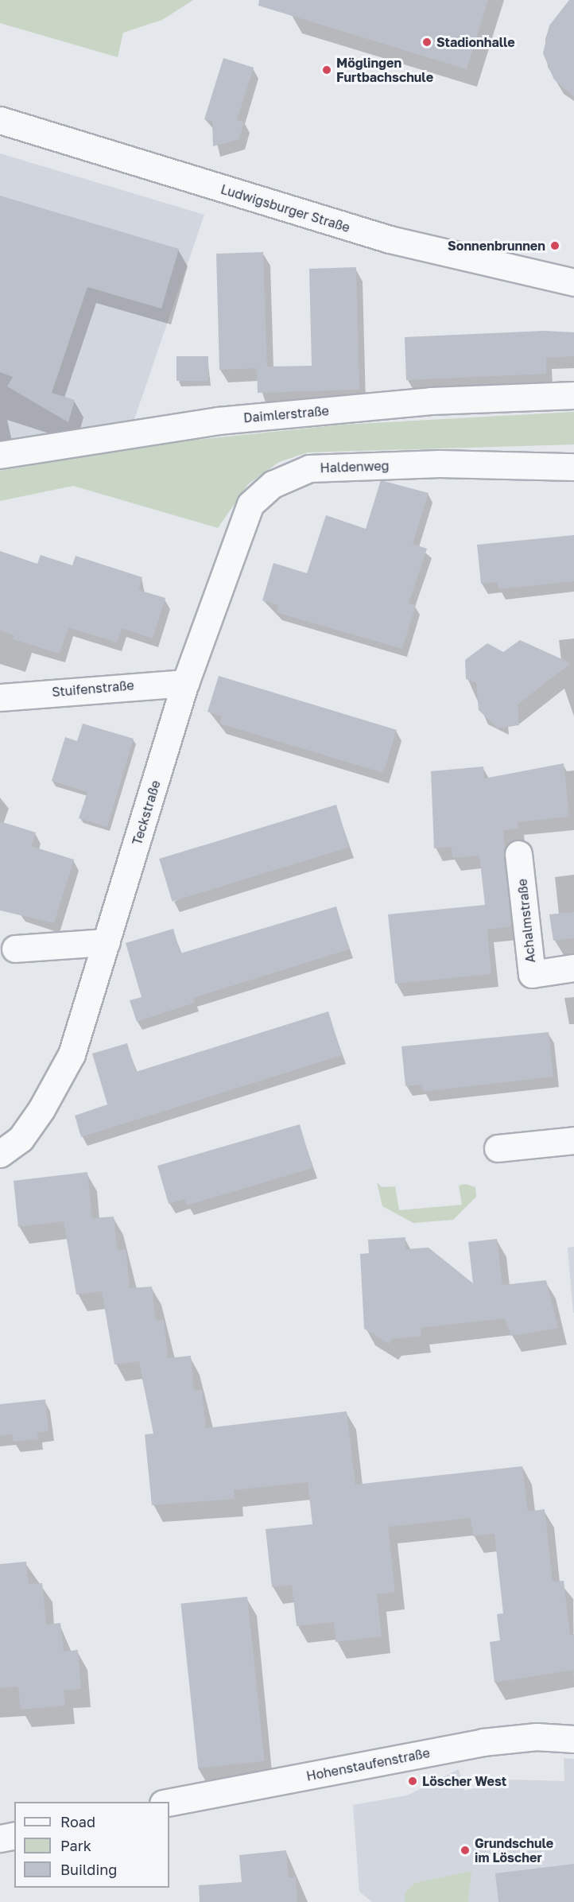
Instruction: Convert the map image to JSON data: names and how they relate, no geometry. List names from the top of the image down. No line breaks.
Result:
{"streets":{"street":["Ludwigsburger Straße","Daimlerstraße","Haldenweg","Stuifenstraße","Teckstraße","Achalmstraße","Hohenstaufenstraße"]},"crossings":[["Haldenweg","Stuifenstraße"],["Haldenweg","Teckstraße"],["Stuifenstraße","Teckstraße"]],"places":["Stadionhalle","Möglingen Furtbachschule","Sonnenbrunnen","Löscher West","Grundschule im Löscher"],"legend":["Road","Park","Building"]}
